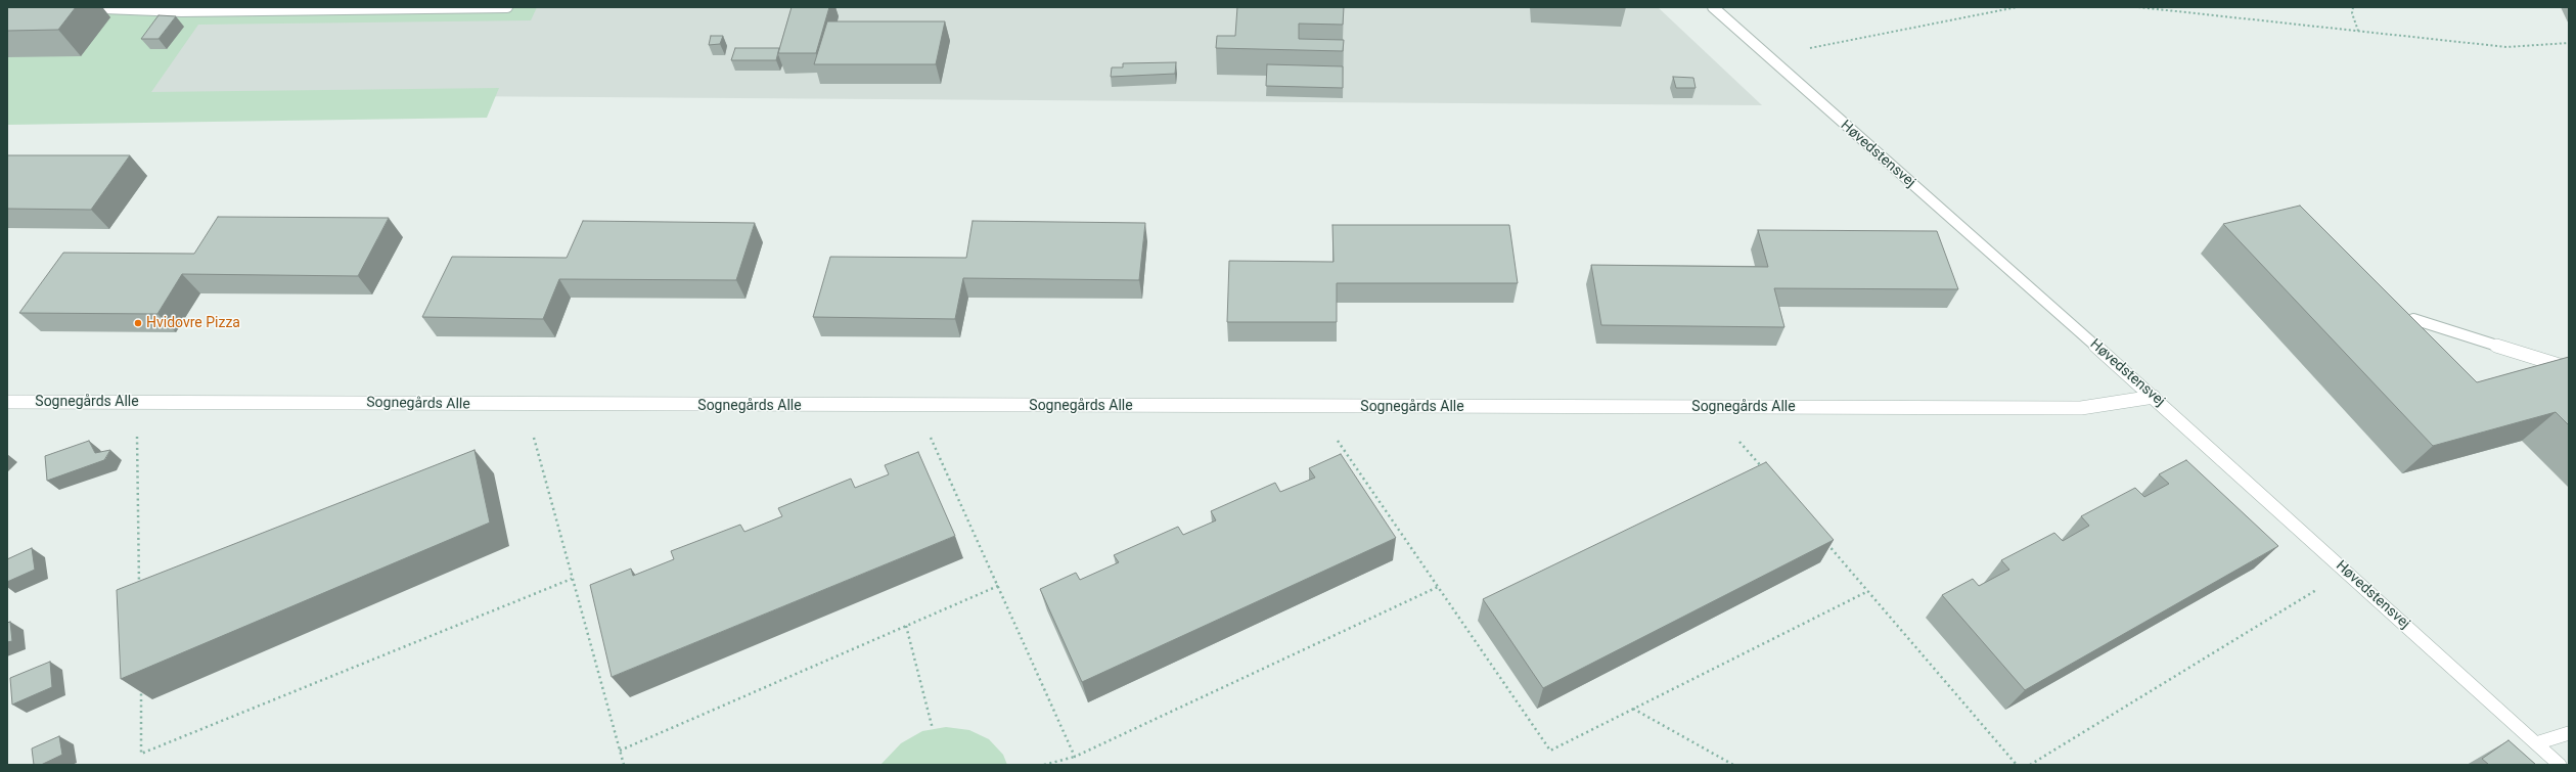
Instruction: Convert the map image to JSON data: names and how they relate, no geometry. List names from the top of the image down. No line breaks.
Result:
{"streets":{"street":["Høvedstensvej","Sognegårds Alle"]},"crossings":[["Høvedstensvej","Sognegårds Alle"]],"places":["Hvidovre Pizza"]}
